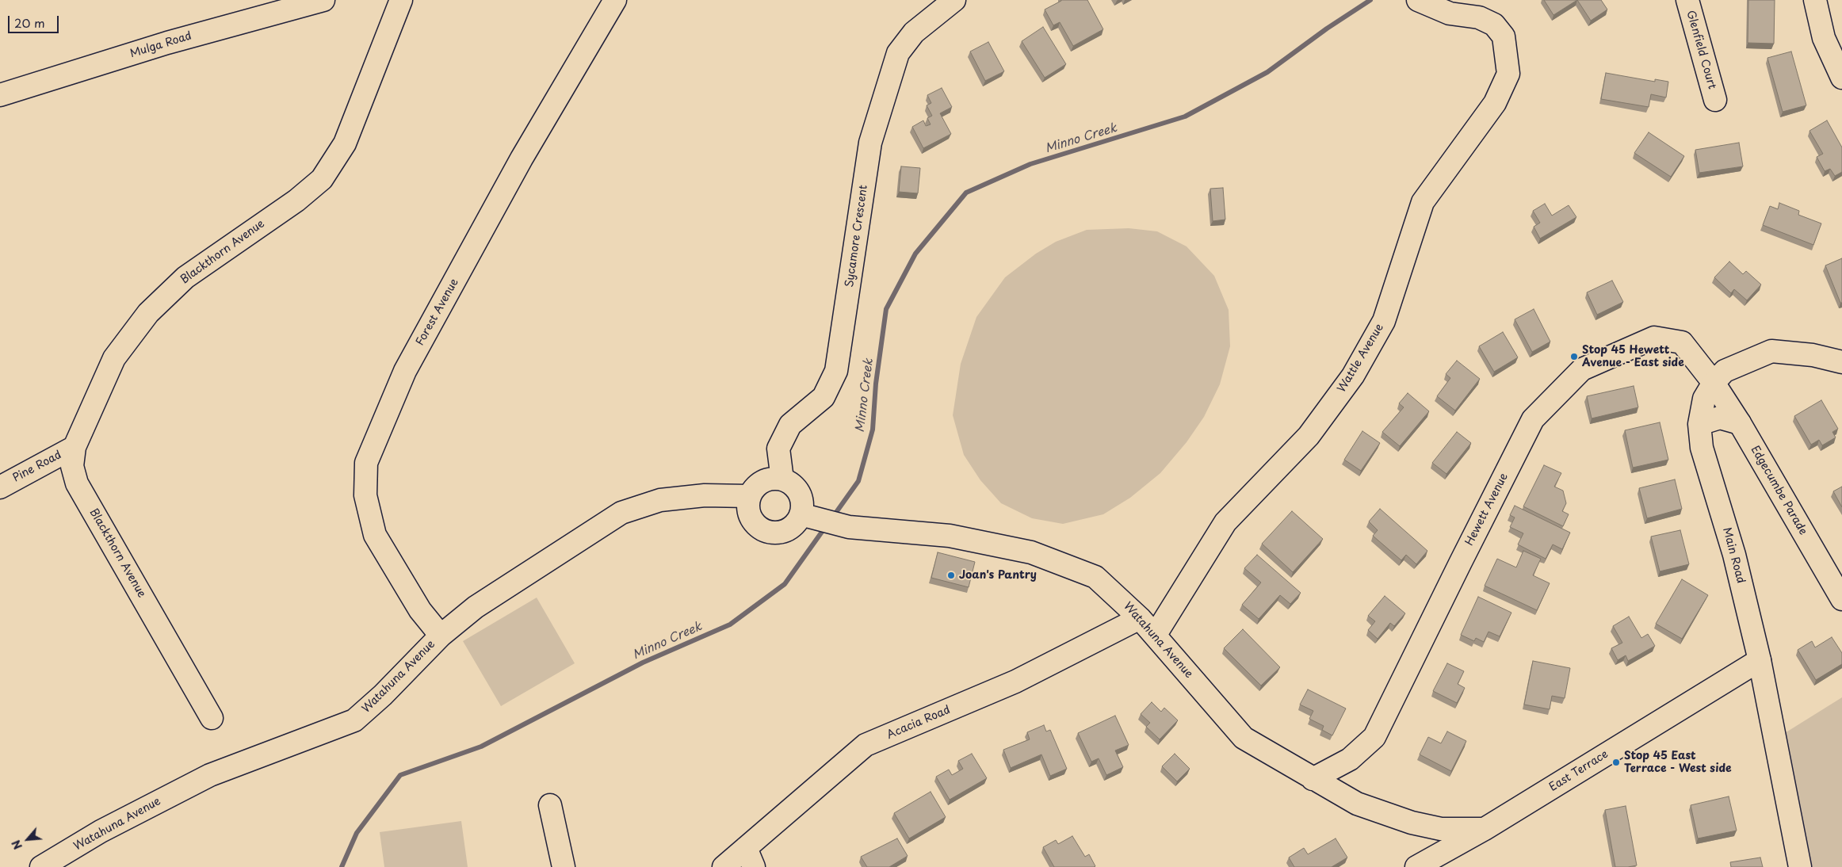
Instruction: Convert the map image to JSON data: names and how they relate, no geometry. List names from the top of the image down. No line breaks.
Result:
{"streets":{"street":["Mulga Road","Glenfield Court","Sycamore Crescent","Blackthorn Avenue","Forest Avenue","Wattle Avenue","Pine Road","Edgecumbe Parade","Hewett Avenue","Main Road","Watahuna Avenue","Acacia Road","East Terrace"]},"crossings":[["Sycamore Crescent","Watahuna Avenue"],["Blackthorn Avenue","Pine Road"],["Forest Avenue","Watahuna Avenue"],["Wattle Avenue","Watahuna Avenue"],["Edgecumbe Parade","Hewett Avenue"],["Edgecumbe Parade","Main Road"],["Hewett Avenue","Main Road"],["Hewett Avenue","Watahuna Avenue"],["Main Road","East Terrace"],["Watahuna Avenue","Acacia Road"],["Watahuna Avenue","East Terrace"]],"water":["Minno Creek"],"places":["Stop 45 Hewett Avenue - East side","Joan's Pantry","Stop 45 East Terrace - West side"],"scale_bar":"20 m","north":"bottom left"}
